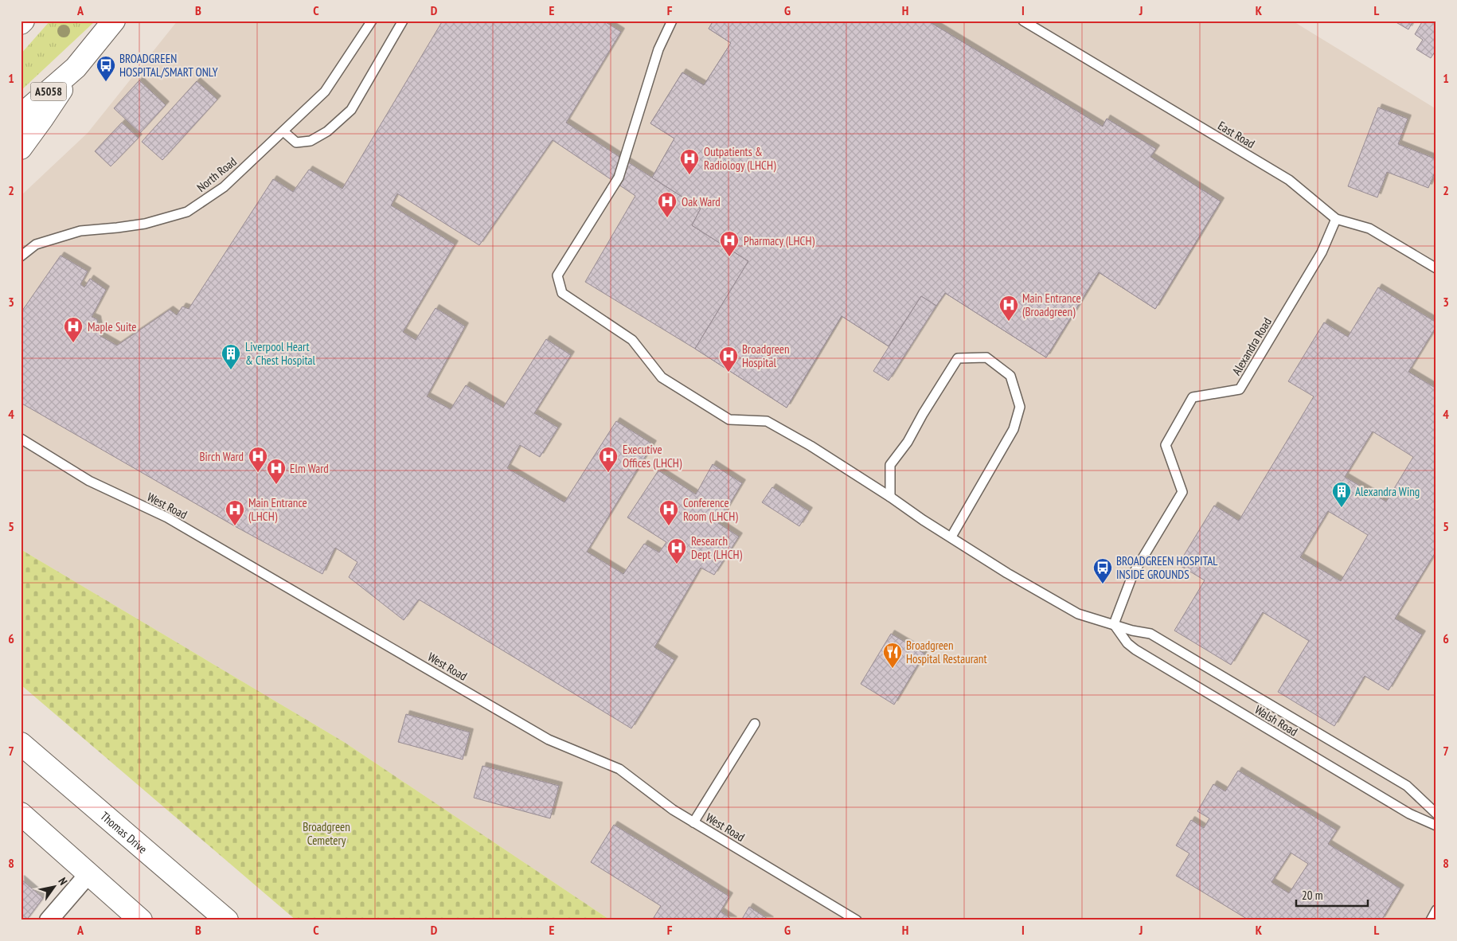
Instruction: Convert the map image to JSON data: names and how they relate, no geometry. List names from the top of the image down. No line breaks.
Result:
{"streets":{"main road":["A5058","Thomas Drive"],"lane":["East Road","North Road","Alexandra Road","West Road","Walsh Road"]},"crossings":[["East Road","Alexandra Road"],["Alexandra Road","Walsh Road"]],"parks":["Broadgreen Cemetery"],"places":{"bus stop":["BROADGREEN HOSPITAL/SMART ONLY","BROADGREEN HOSPITAL INSIDE GROUNDS"],"hospital":["Outpatients & Radiology (LHCH)","Oak Ward","Pharmacy (LHCH)","Main Entrance (Broadgreen)","Maple Suite","Broadgreen Hospital","Birch Ward","Executive Offices (LHCH)","Elm Ward","Main Entrance (LHCH)","Conference Room (LHCH)","Research Dept (LHCH)"],"building":["Liverpool Heart & Chest Hospital","Alexandra Wing"],"restaurant":["Broadgreen Hospital Restaurant"]},"scale_bar":"20 m","north":"top right","grid":{"columns":["A","B","C","D","E","F","G","H","I","J","K","L"],"rows":["1","2","3","4","5","6","7","8"]}}
